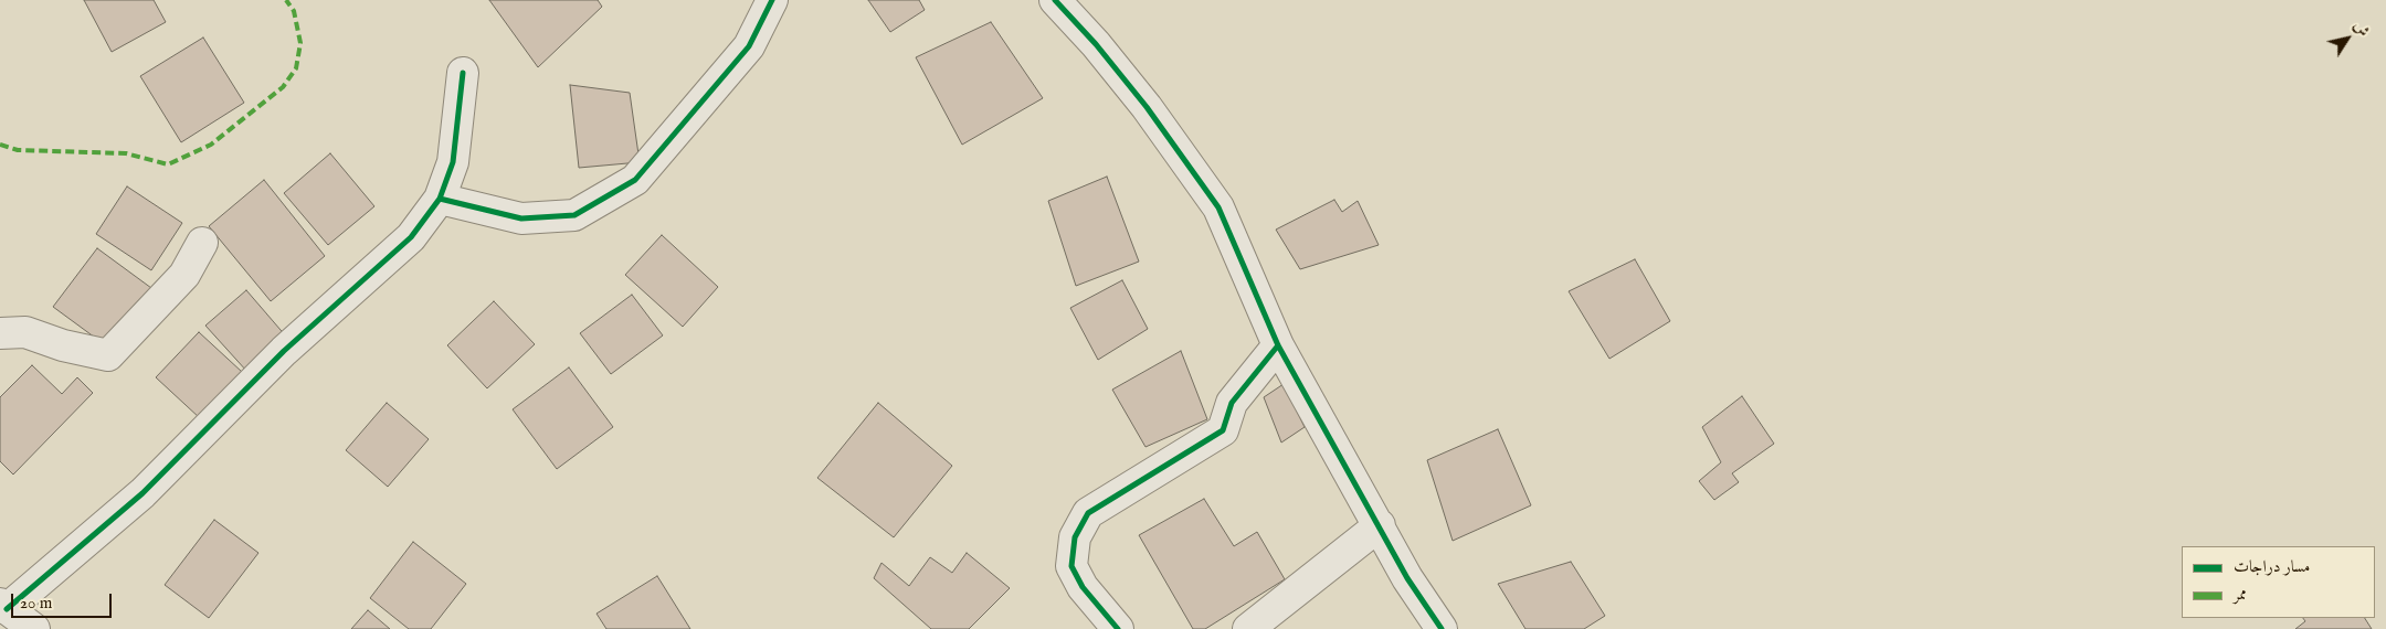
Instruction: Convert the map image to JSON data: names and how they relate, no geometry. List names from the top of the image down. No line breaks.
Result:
{"legend":["مسار دراجات","ممر"],"scale_bar":"20 m","north":"top right"}
